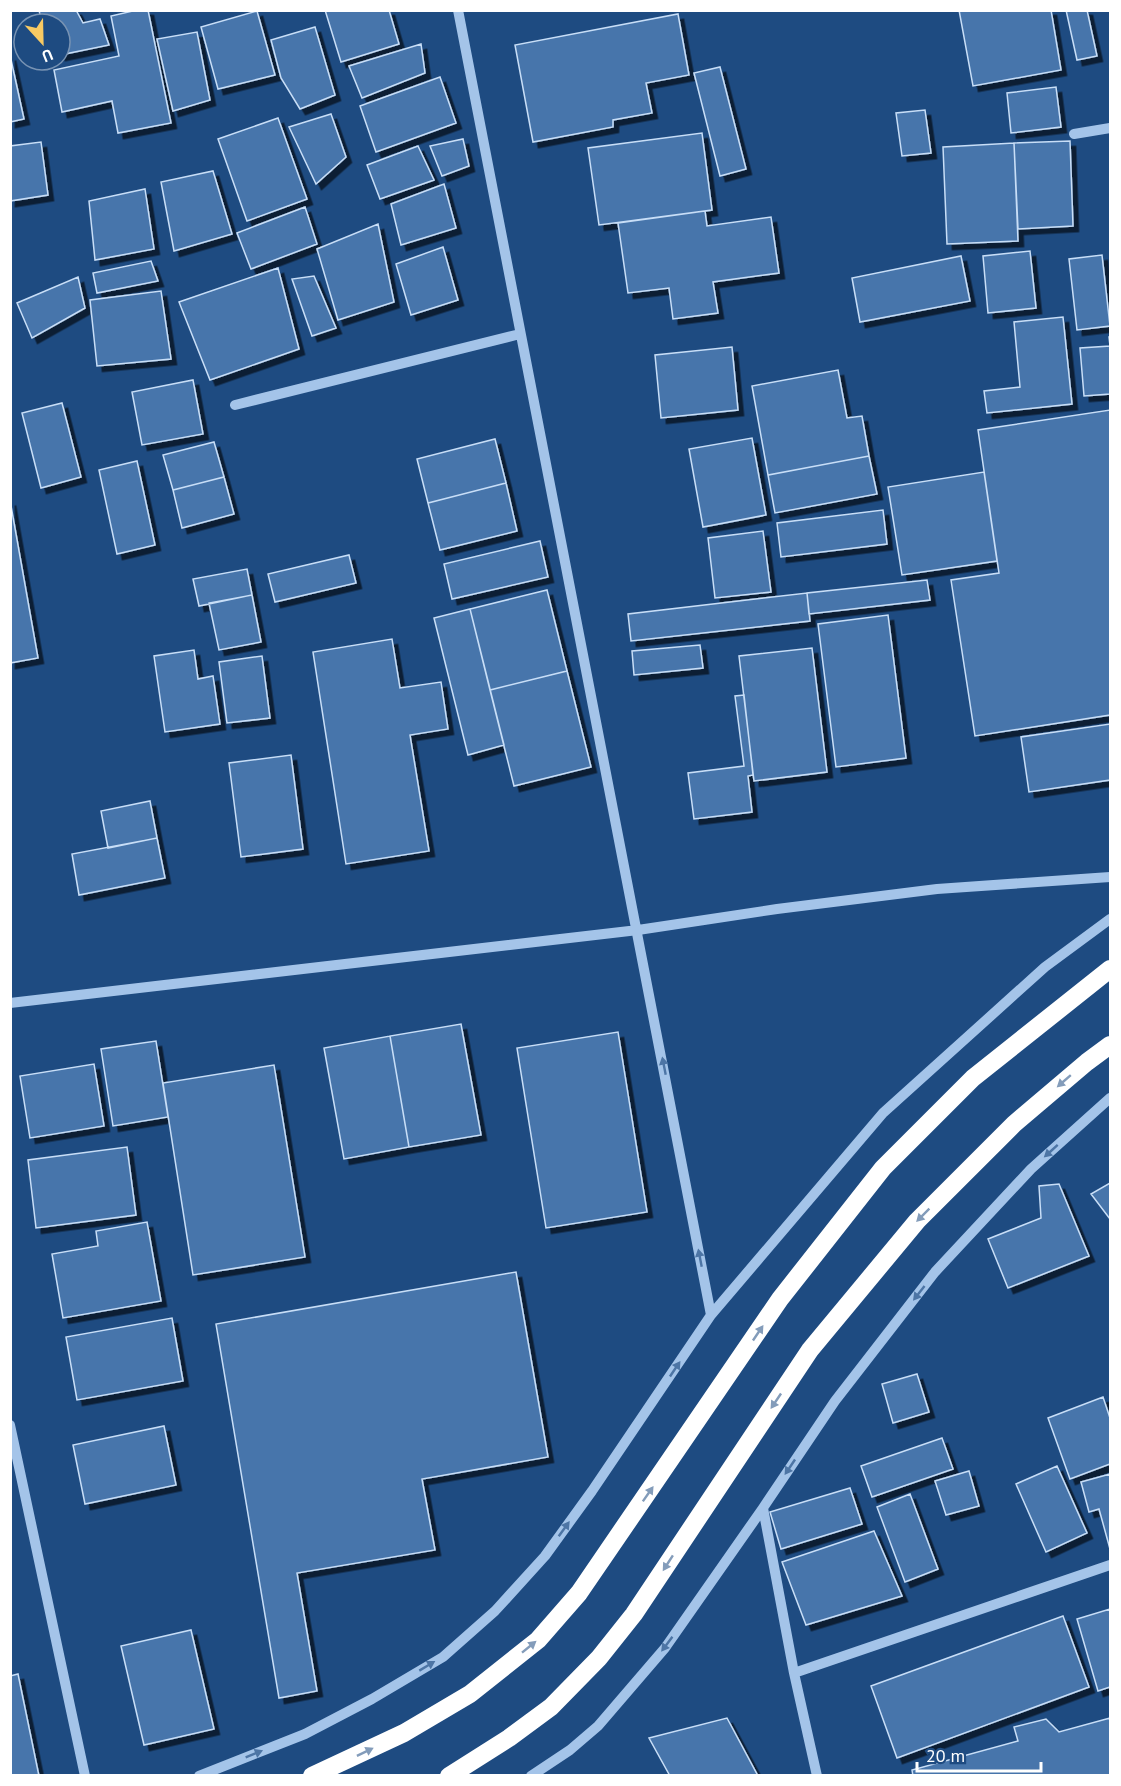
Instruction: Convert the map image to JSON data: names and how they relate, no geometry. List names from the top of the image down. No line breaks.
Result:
{"scale_bar":"20 m","north":"bottom"}
